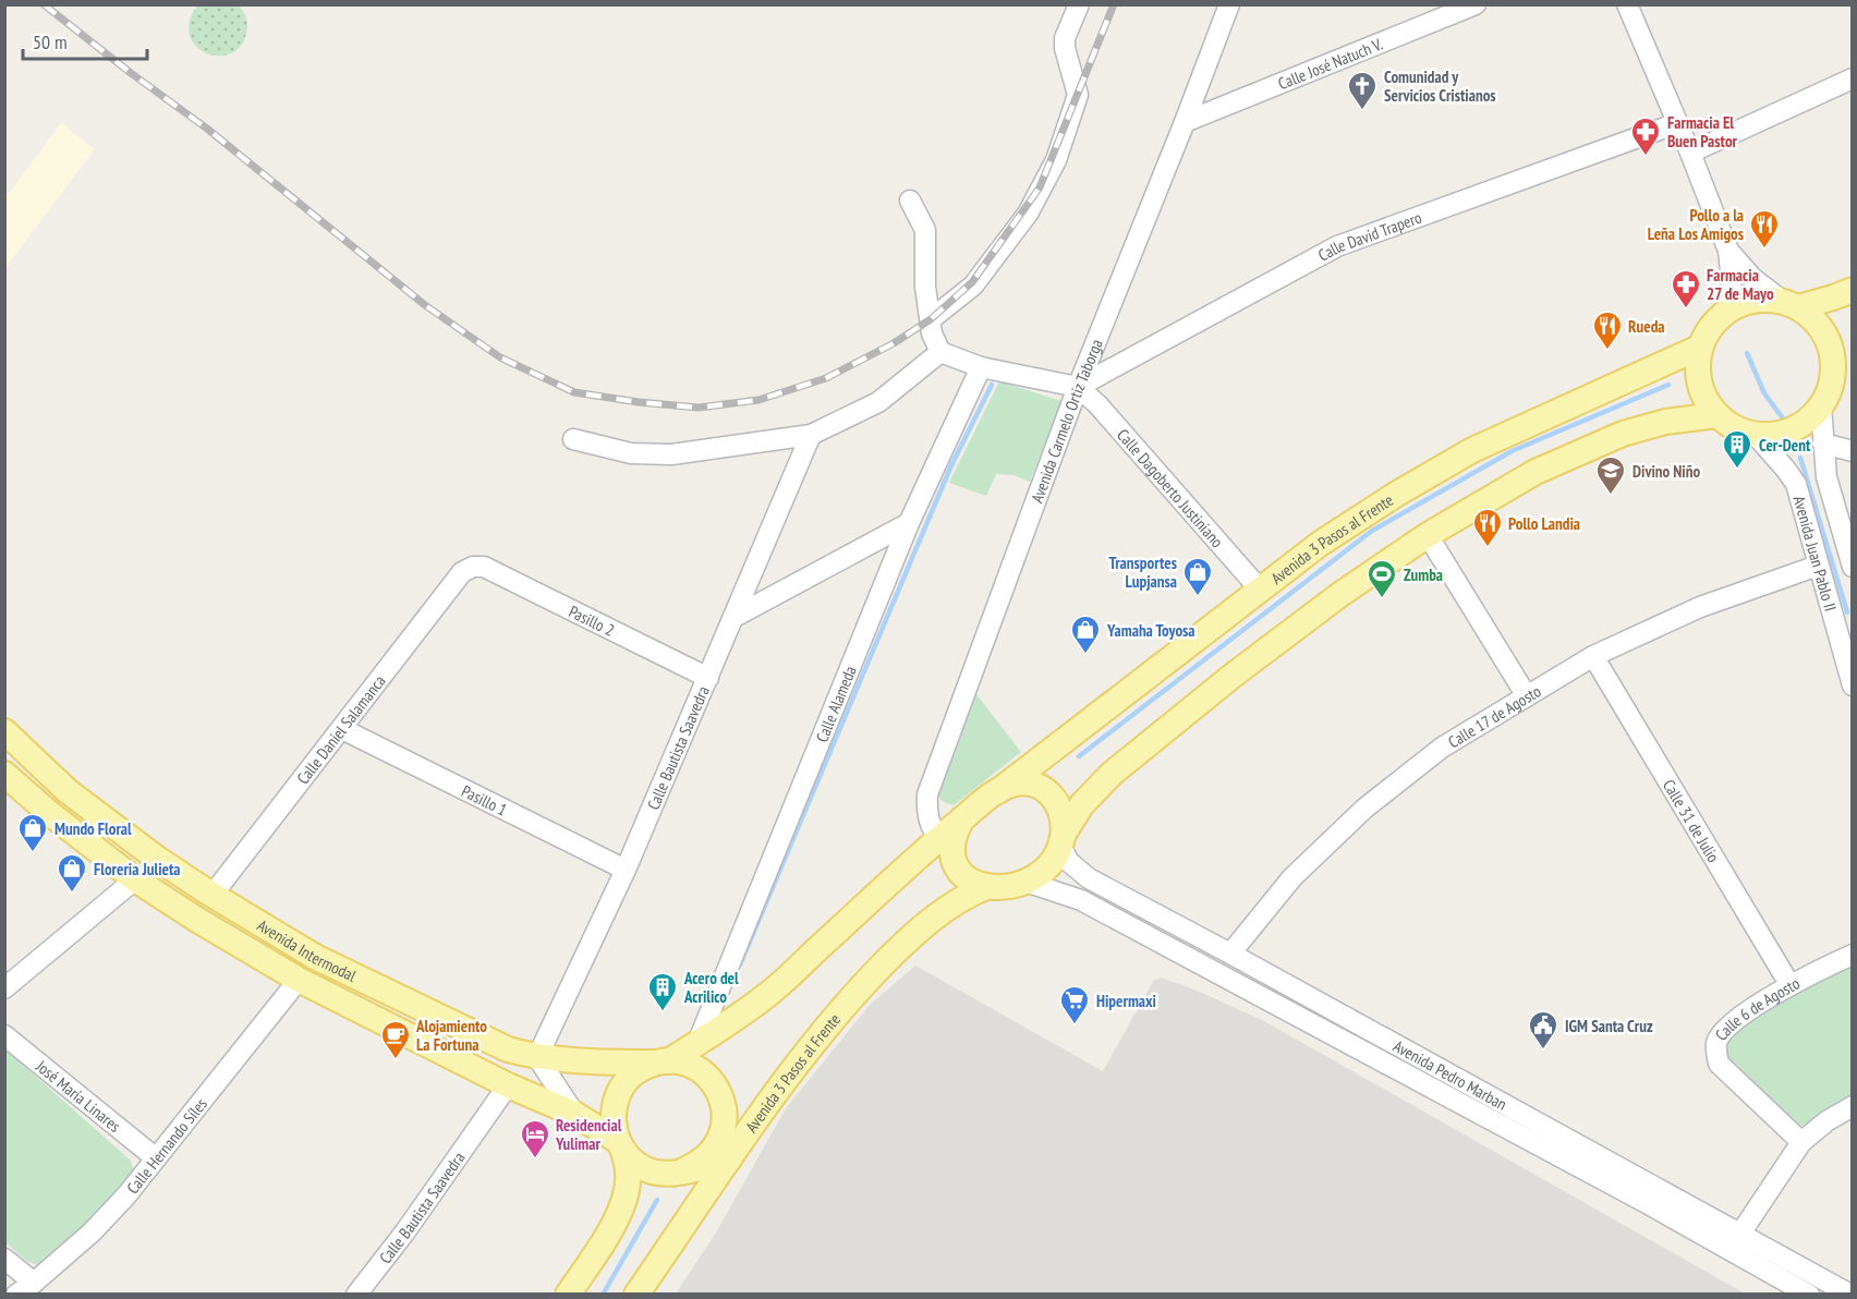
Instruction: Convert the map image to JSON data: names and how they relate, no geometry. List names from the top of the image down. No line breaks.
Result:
{"streets":{"main road":["Avenida 3 Pasos al Frente","Avenida Intermodal"],"street":["Calle José Natuch V.","Calle David Trapero","Avenida Carmelo Ortiz Taborga","Calle Dagoberto Justiniano","Avenida Juan Pablo II","Pasillo 2","Calle Alameda","Calle 17 de Agosto","Calle Daniel Salamanca","Calle Bautista Saavedra","Pasillo 1","Calle 31 de Julio","Calle 6 de Agosto","Avenida Pedro Marban","José María Linares","Calle Hernando Síles"]},"crossings":[["Calle José Natuch V.","Avenida Carmelo Ortiz Taborga"],["Calle David Trapero","Avenida Carmelo Ortiz Taborga"],["Calle David Trapero","Calle Dagoberto Justiniano"],["Avenida Carmelo Ortiz Taborga","Calle Dagoberto Justiniano"],["Calle Dagoberto Justiniano","Avenida 3 Pasos al Frente"],["Avenida 3 Pasos al Frente","Avenida Juan Pablo II"],["Avenida 3 Pasos al Frente","Avenida Pedro Marban"],["Avenida Juan Pablo II","Calle 17 de Agosto"],["Pasillo 2","Calle Daniel Salamanca"],["Pasillo 2","Calle Bautista Saavedra"],["Calle 17 de Agosto","Calle 31 de Julio"],["Calle 17 de Agosto","Avenida Pedro Marban"],["Calle Daniel Salamanca","Pasillo 1"],["Calle Daniel Salamanca","Avenida Intermodal"],["Calle Bautista Saavedra","Pasillo 1"],["Calle Bautista Saavedra","Avenida Intermodal"],["Calle 31 de Julio","Calle 6 de Agosto"],["Avenida Intermodal","Calle Hernando Síles"],["José María Linares","Calle Hernando Síles"]],"places":{"church":["Comunidad y Servicios Cristianos"],"pharmacy":["Farmacia El Buen Pastor","Farmacia 27 de Mayo"],"restaurant":["Pollo a la Leña Los Amigos","Rueda","Pollo Landia"],"building":["Cer-Dent","Acero del Acrilico"],"school or university":["Divino Niño"],"shop":["Transportes Lupjansa","Yamaha Toyosa","Mundo Floral","Floreria Julieta"],"sports":["Zumba"],"supermarket":["Hipermaxi"],"public building":["IGM Santa Cruz"],"cafe":["Alojamiento La Fortuna"],"hotel":["Residencial Yulimar"]},"scale_bar":"50 m"}
